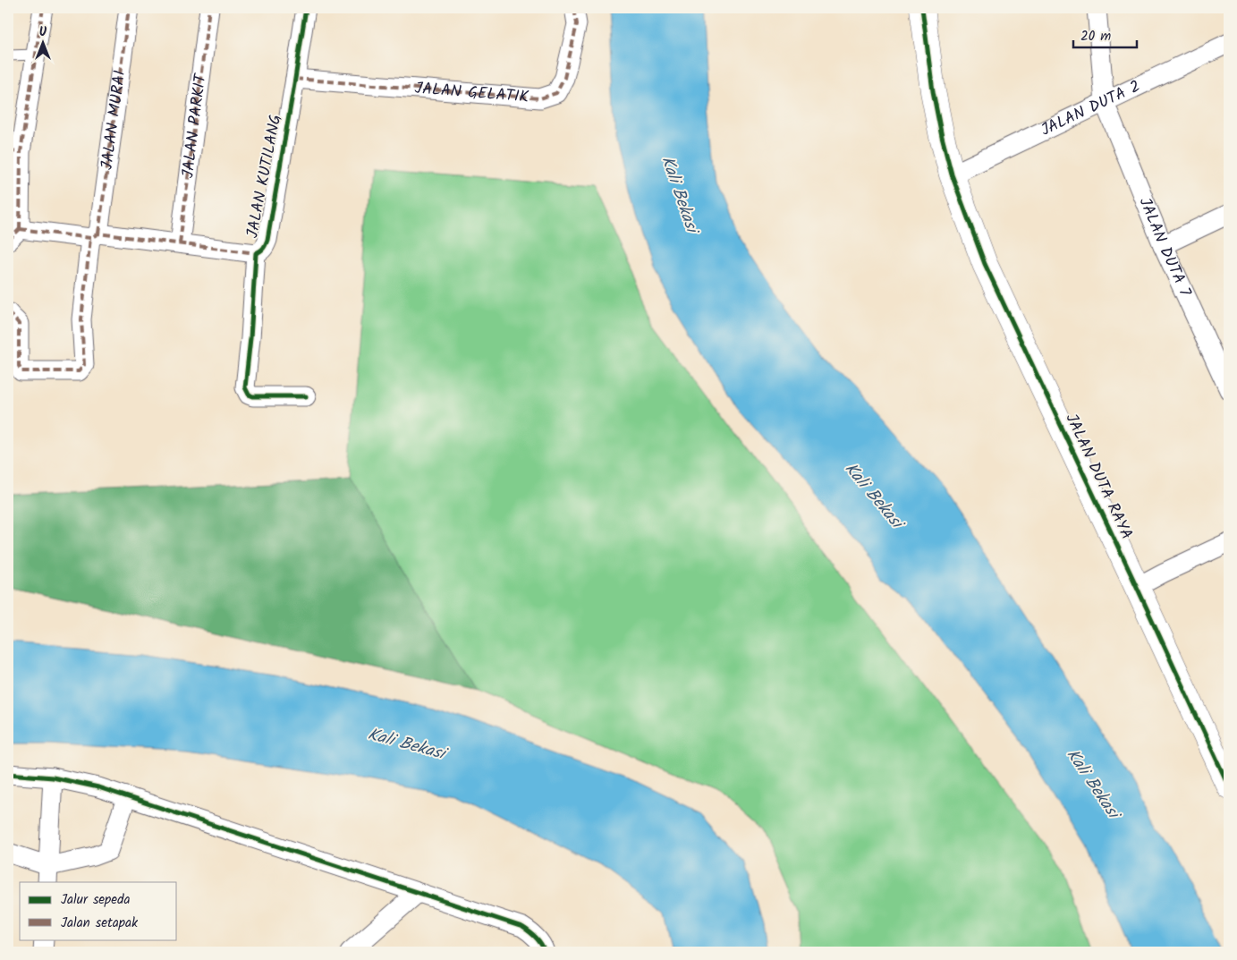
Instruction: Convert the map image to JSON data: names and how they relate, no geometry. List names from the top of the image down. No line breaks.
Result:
{"streets":{"street":["JALAN GELATIK","JALAN DUTA 2","JALAN MURAI","JALAN PARKIT","JALAN KUTILANG","JALAN DUTA 7","JALAN DUTA RAYA"]},"crossings":[["JALAN GELATIK","JALAN KUTILANG"],["JALAN DUTA 2","JALAN DUTA 7"],["JALAN DUTA 2","JALAN DUTA RAYA"]],"water":["Kali Bekasi"],"legend":["Jalur sepeda","Jalan setapak"],"scale_bar":"20 m","north":"top"}
